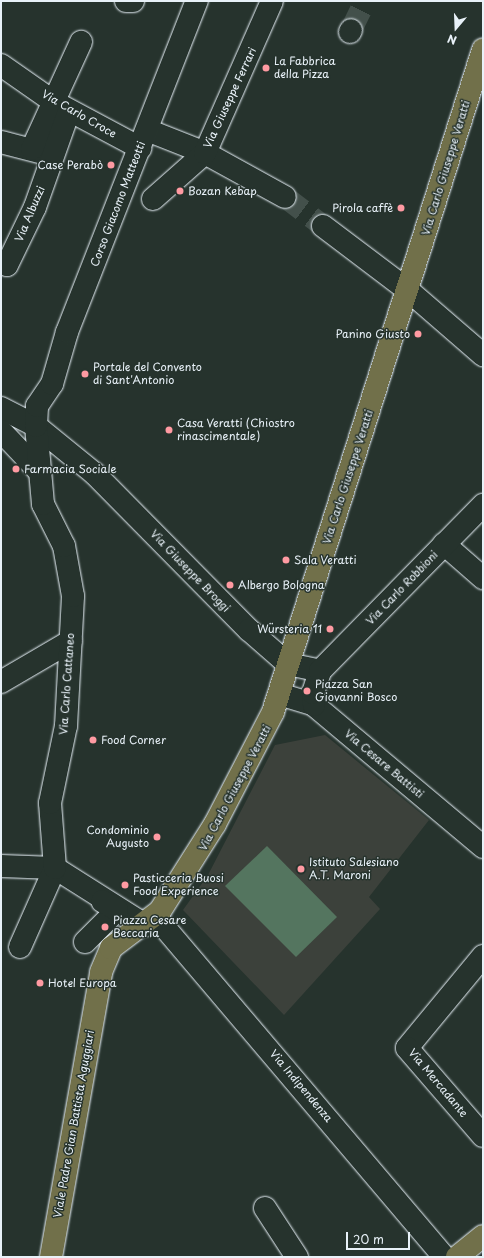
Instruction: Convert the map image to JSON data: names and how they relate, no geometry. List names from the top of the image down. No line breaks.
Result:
{"streets":{"main road":["Via Carlo Giuseppe Veratti","Viale Padre Gian Battista Aguggiari"],"street":["Via Giuseppe Ferrari","Via Carlo Croce","Corso Giacomo Matteotti","Via Albuzzi","Via Giuseppe Broggi","Via Carlo Robbioni","Via Carlo Cattaneo","Via Cesare Battisti","Via Mercadante","Via Indipendenza"]},"crossings":[["Via Giuseppe Ferrari","Via Carlo Croce"],["Via Carlo Croce","Corso Giacomo Matteotti"],["Via Carlo Croce","Via Albuzzi"],["Via Carlo Giuseppe Veratti","Via Giuseppe Broggi"],["Via Carlo Giuseppe Veratti","Via Cesare Battisti"],["Via Carlo Giuseppe Veratti","Via Indipendenza"],["Corso Giacomo Matteotti","Via Giuseppe Broggi"],["Corso Giacomo Matteotti","Via Carlo Cattaneo"],["Via Giuseppe Broggi","Via Carlo Cattaneo"]],"places":["La Fabbrica della Pizza","Case Perabò","Bozan Kebap","Pirola caffè","Panino Giusto","Portale del Convento di Sant'Antonio","Casa Veratti (Chiostro rinascimentale)","Farmacia Sociale","Sala Veratti","Albergo Bologna","Würsteria 11","Piazza San Giovanni Bosco","Food Corner","Condominio Augusto","Istituto Salesiano A.T. Maroni","Pasticceria Buosi Food Experience","Piazza Cesare Beccaria","Hotel Europa"],"scale_bar":"20 m","north":"bottom"}
